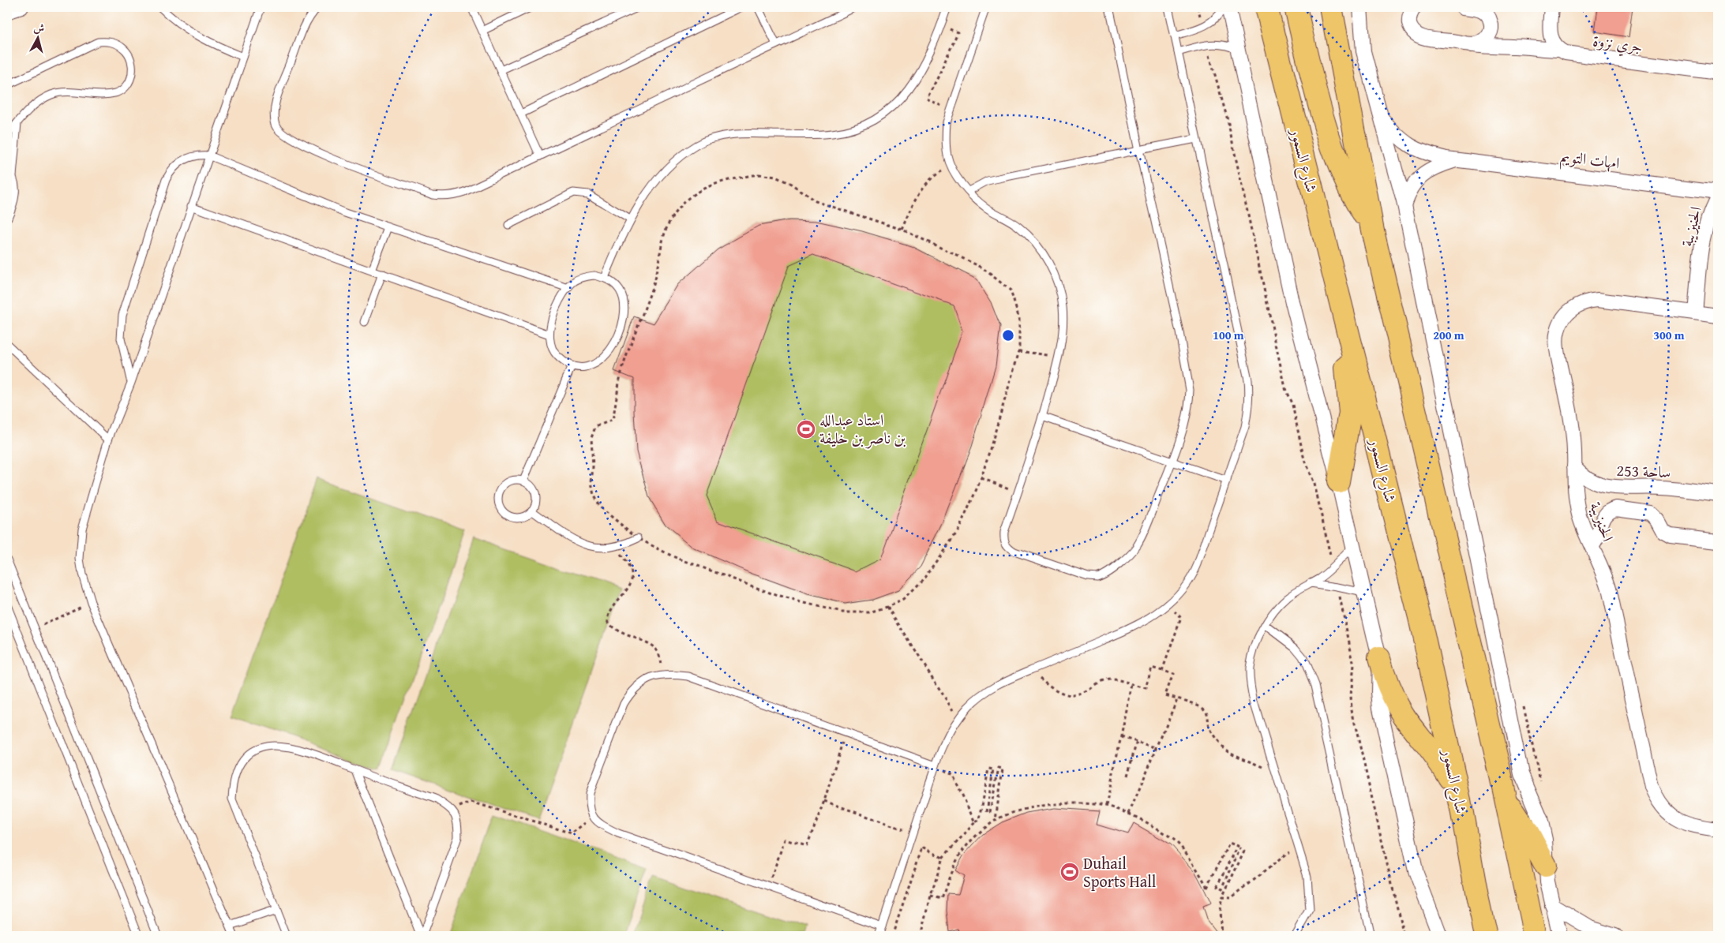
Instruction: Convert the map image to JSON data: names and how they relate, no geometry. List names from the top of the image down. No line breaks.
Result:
{"streets":{"main road":["شارع السمور"],"street":["جري نزوة","امهات التويم","الحنيزيبة","ساحة 253"]},"crossings":[["الحنيزيبة","ساحة 253"]],"places":{"sports":["استاد عبدالله بن ناصر بن خليفة","Duhail Sports Hall"]},"north":"top","rings":["100 m","200 m","300 m"]}
